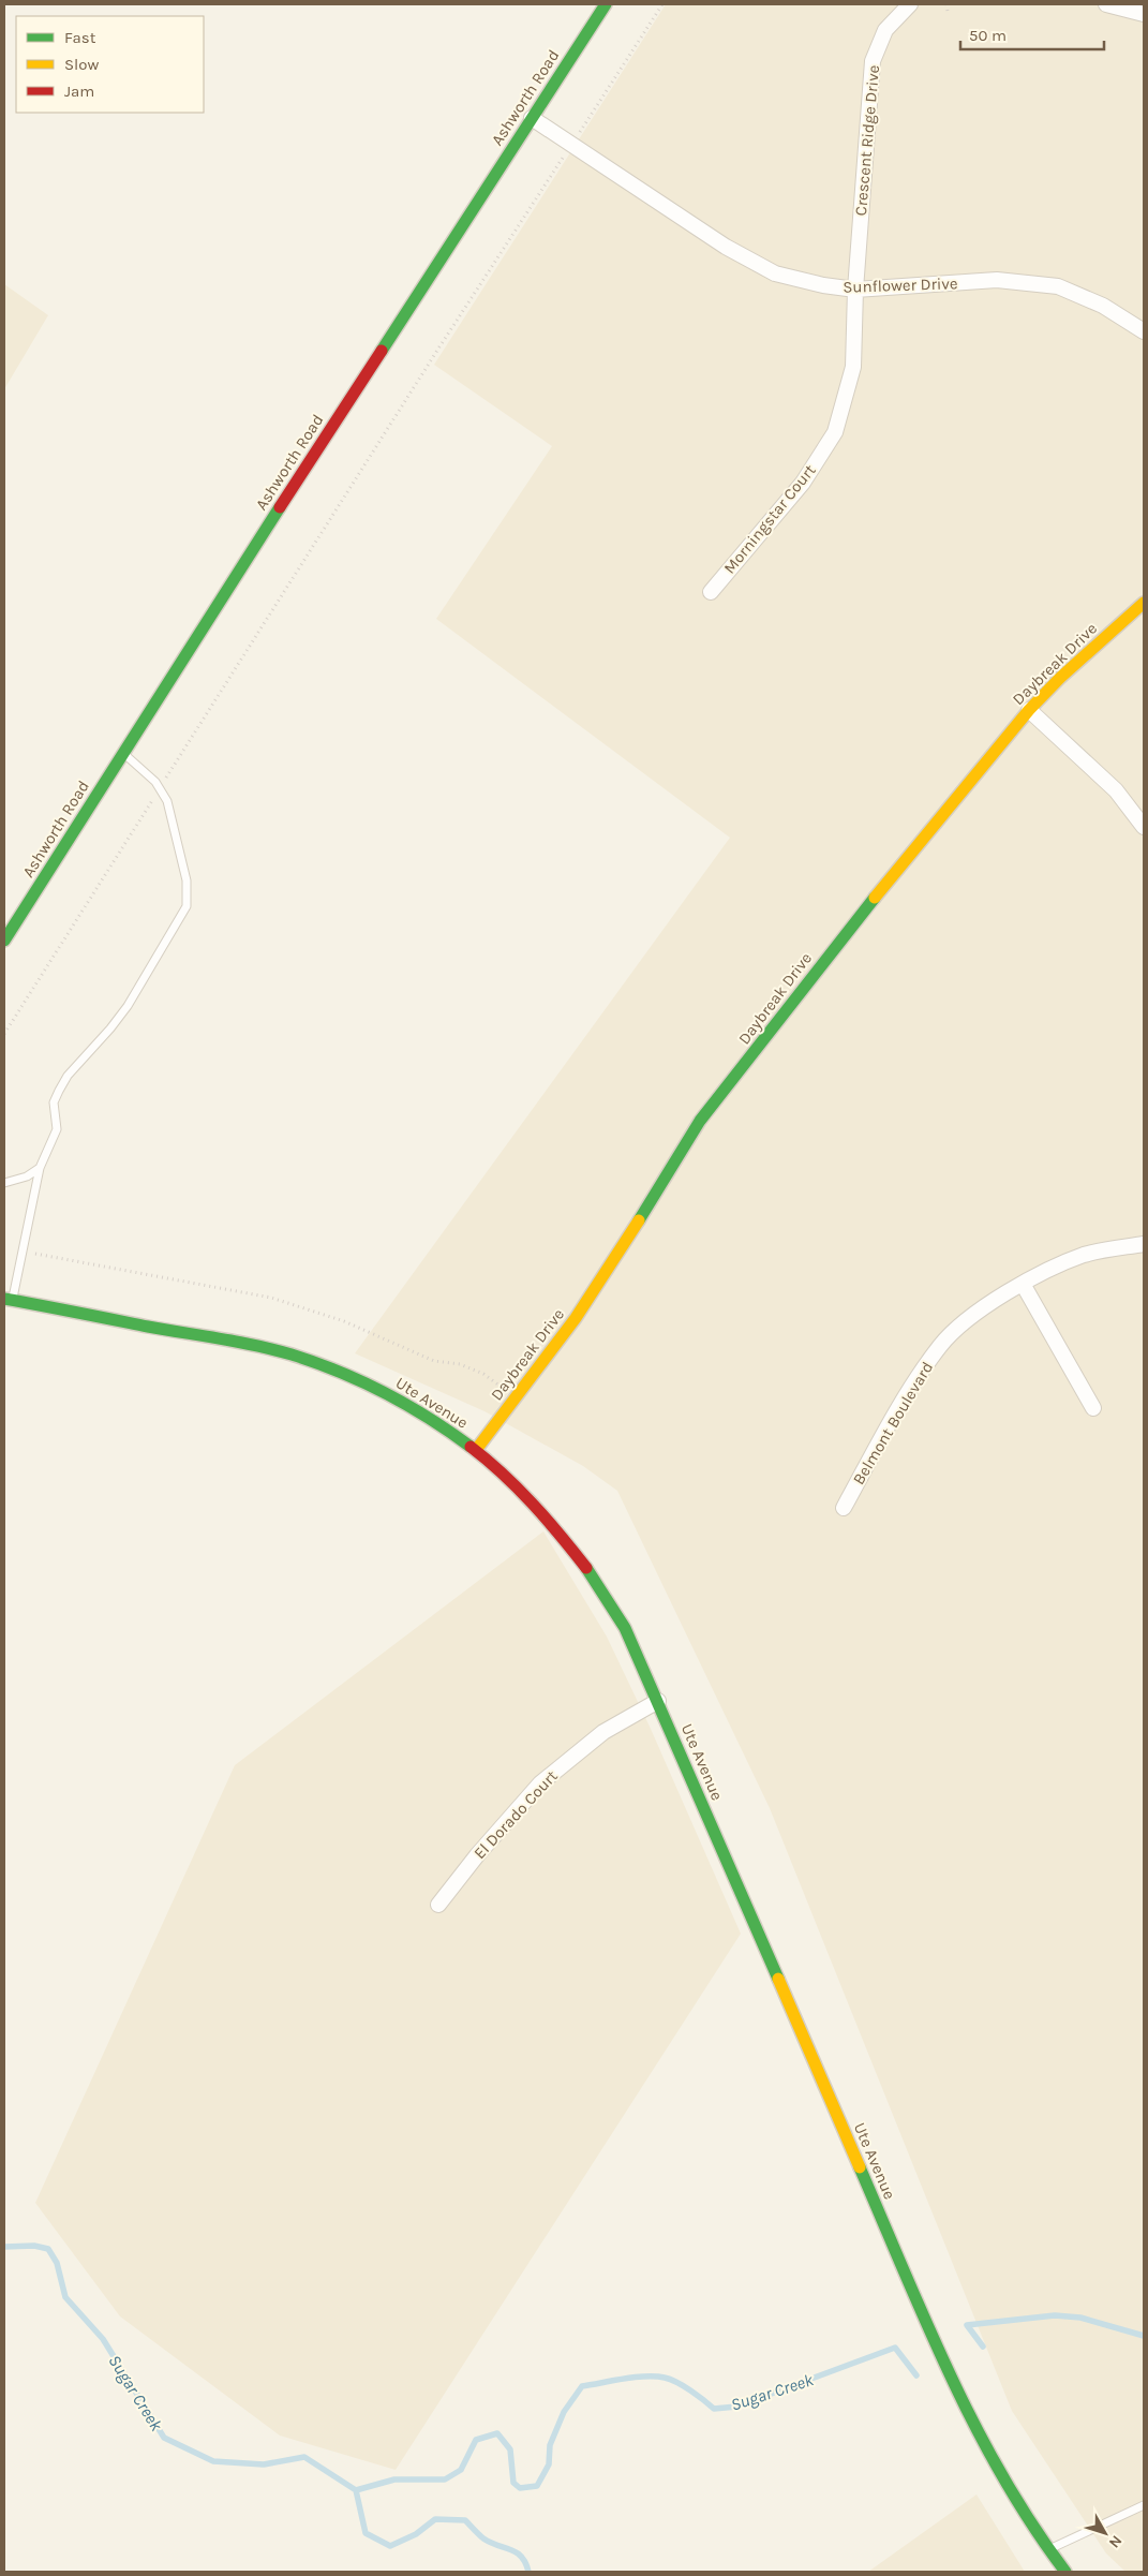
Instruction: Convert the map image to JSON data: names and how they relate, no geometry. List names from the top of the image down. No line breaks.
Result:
{"streets":{"street":["Ashworth Road","Crescent Ridge Drive","Sunflower Drive","Morningstar Court","Daybreak Drive","Ute Avenue","Belmont Boulevard","El Dorado Court"]},"crossings":[["Ashworth Road","Sunflower Drive"],["Crescent Ridge Drive","Sunflower Drive"],["Crescent Ridge Drive","Morningstar Court"],["Sunflower Drive","Morningstar Court"],["Daybreak Drive","Ute Avenue"],["Ute Avenue","El Dorado Court"]],"water":["Sugar Creek"],"legend":["Fast","Slow","Jam"],"scale_bar":"50 m","north":"bottom right"}
